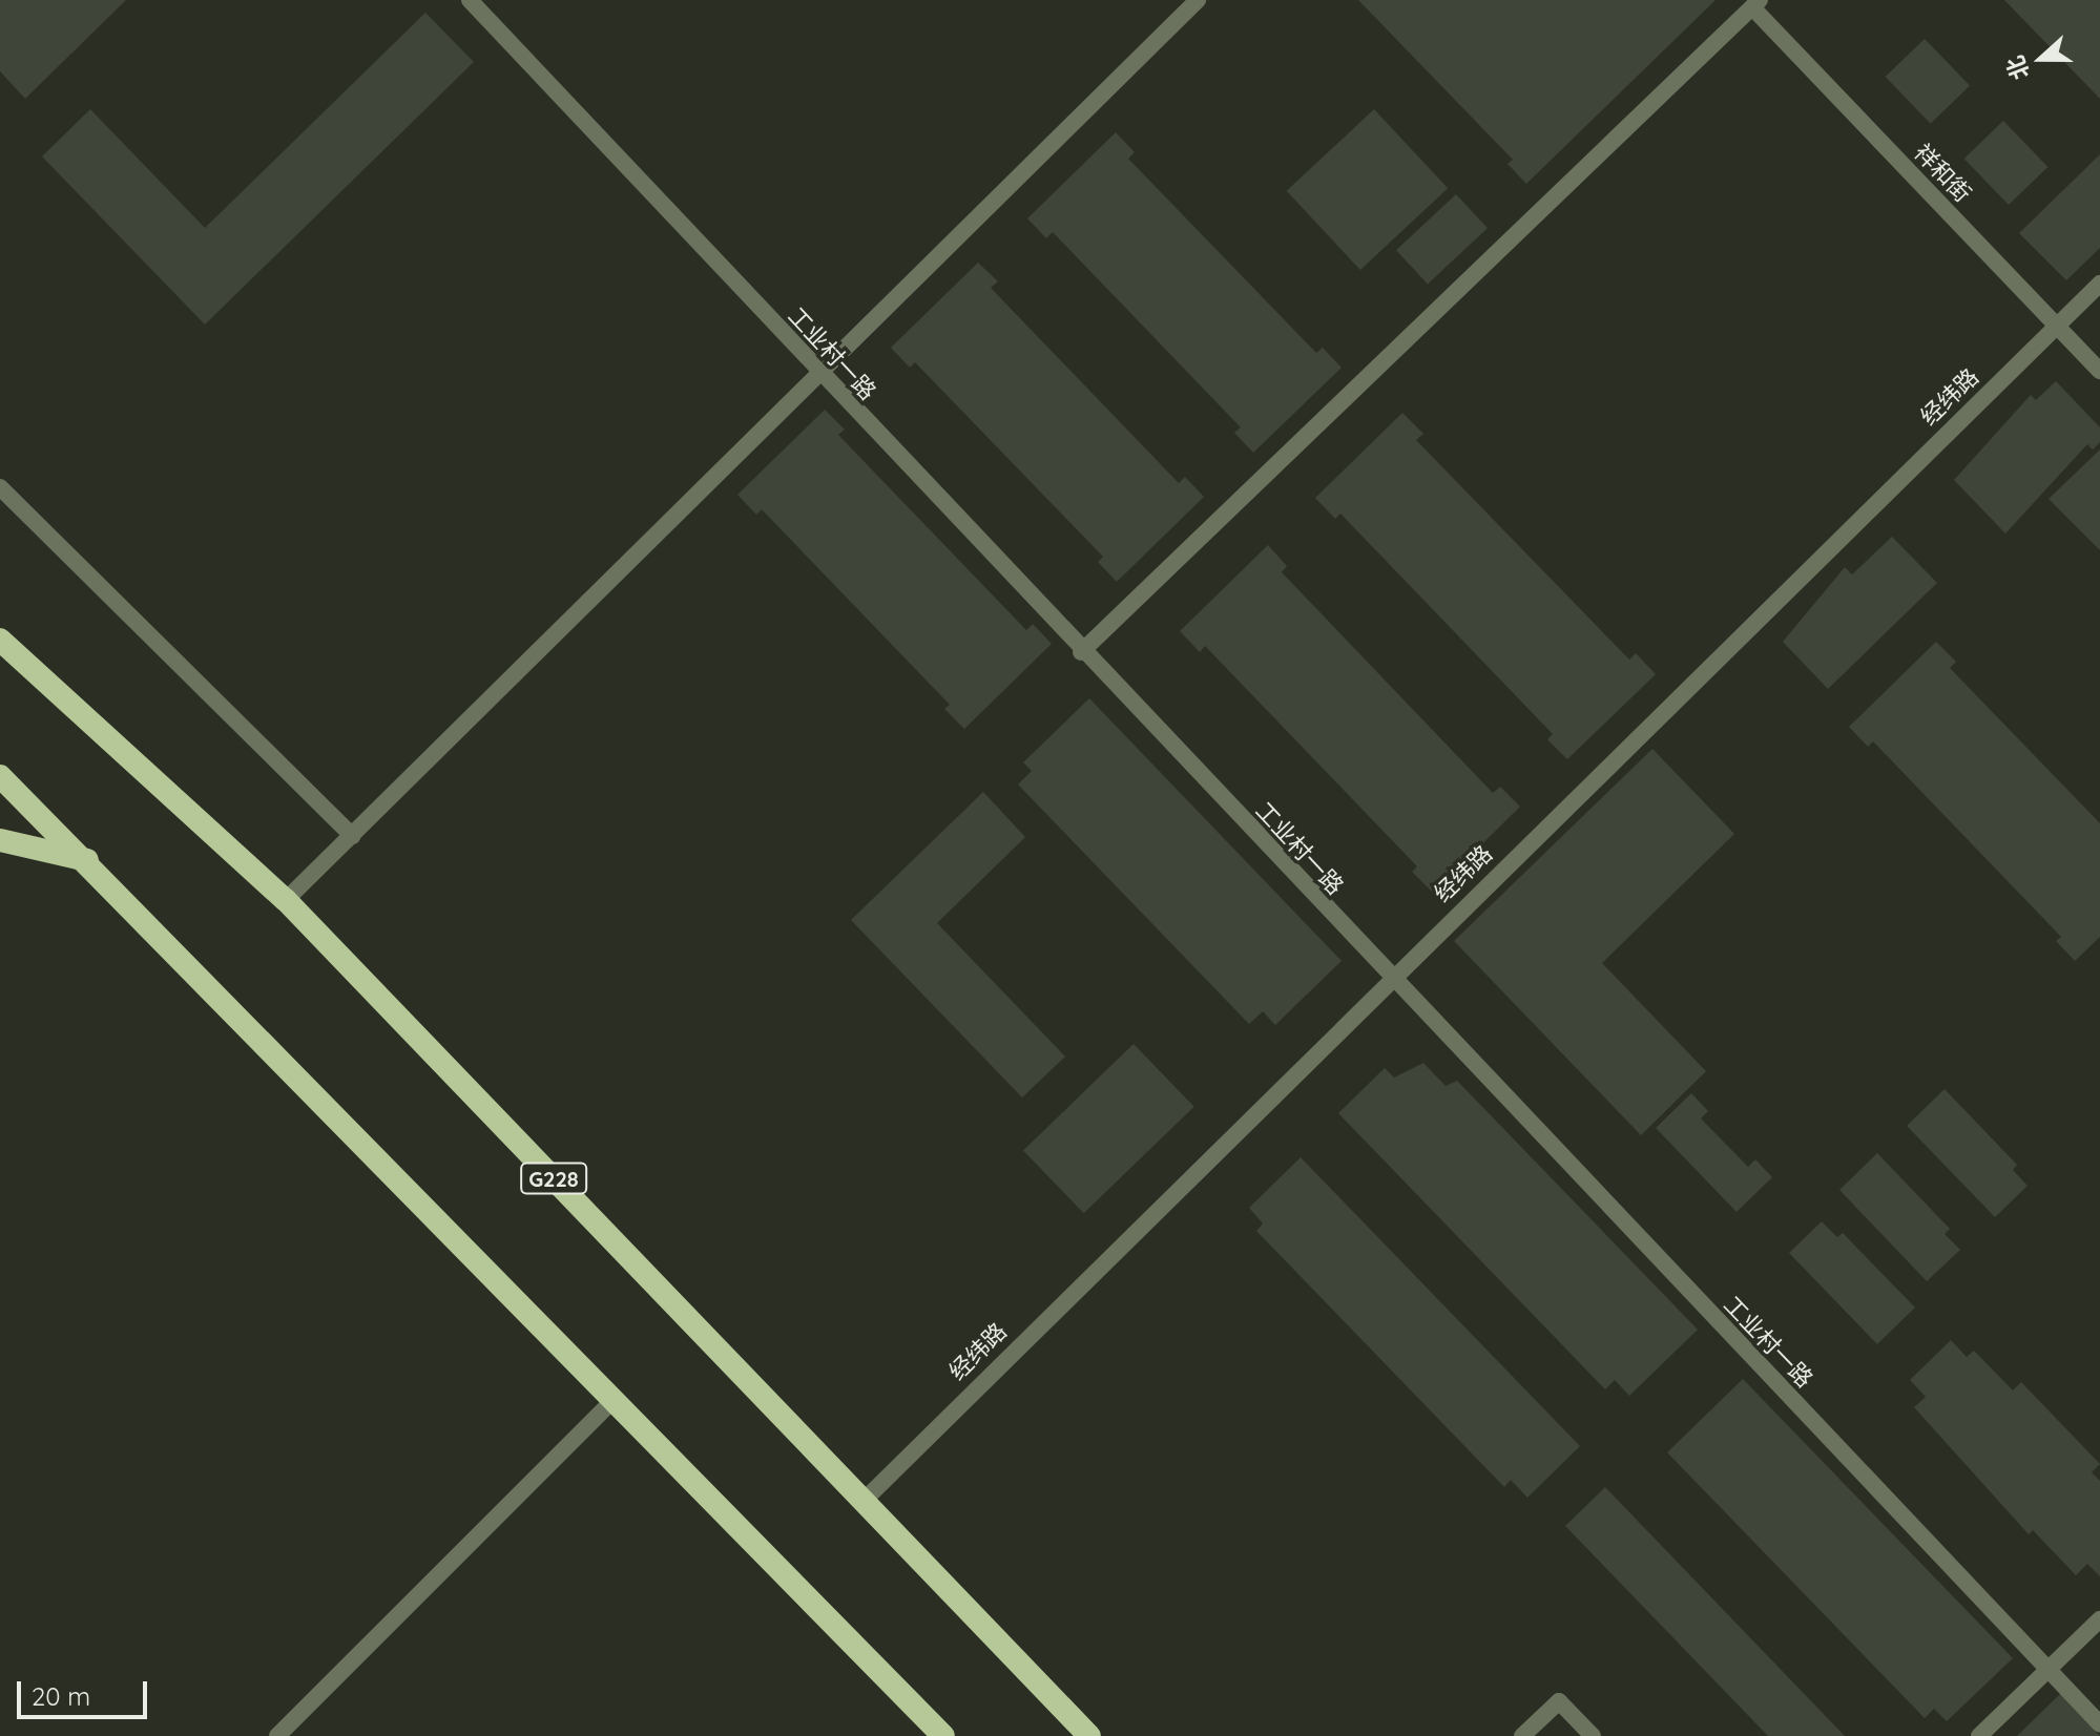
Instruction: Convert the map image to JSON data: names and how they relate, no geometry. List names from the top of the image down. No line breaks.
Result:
{"streets":{"highway":["G228"],"street":["祥和街","工业村一路","经纬路"]},"crossings":[["祥和街","经纬路"],["工业村一路","经纬路"],["经纬路","G228"]],"scale_bar":"20 m","north":"left"}
